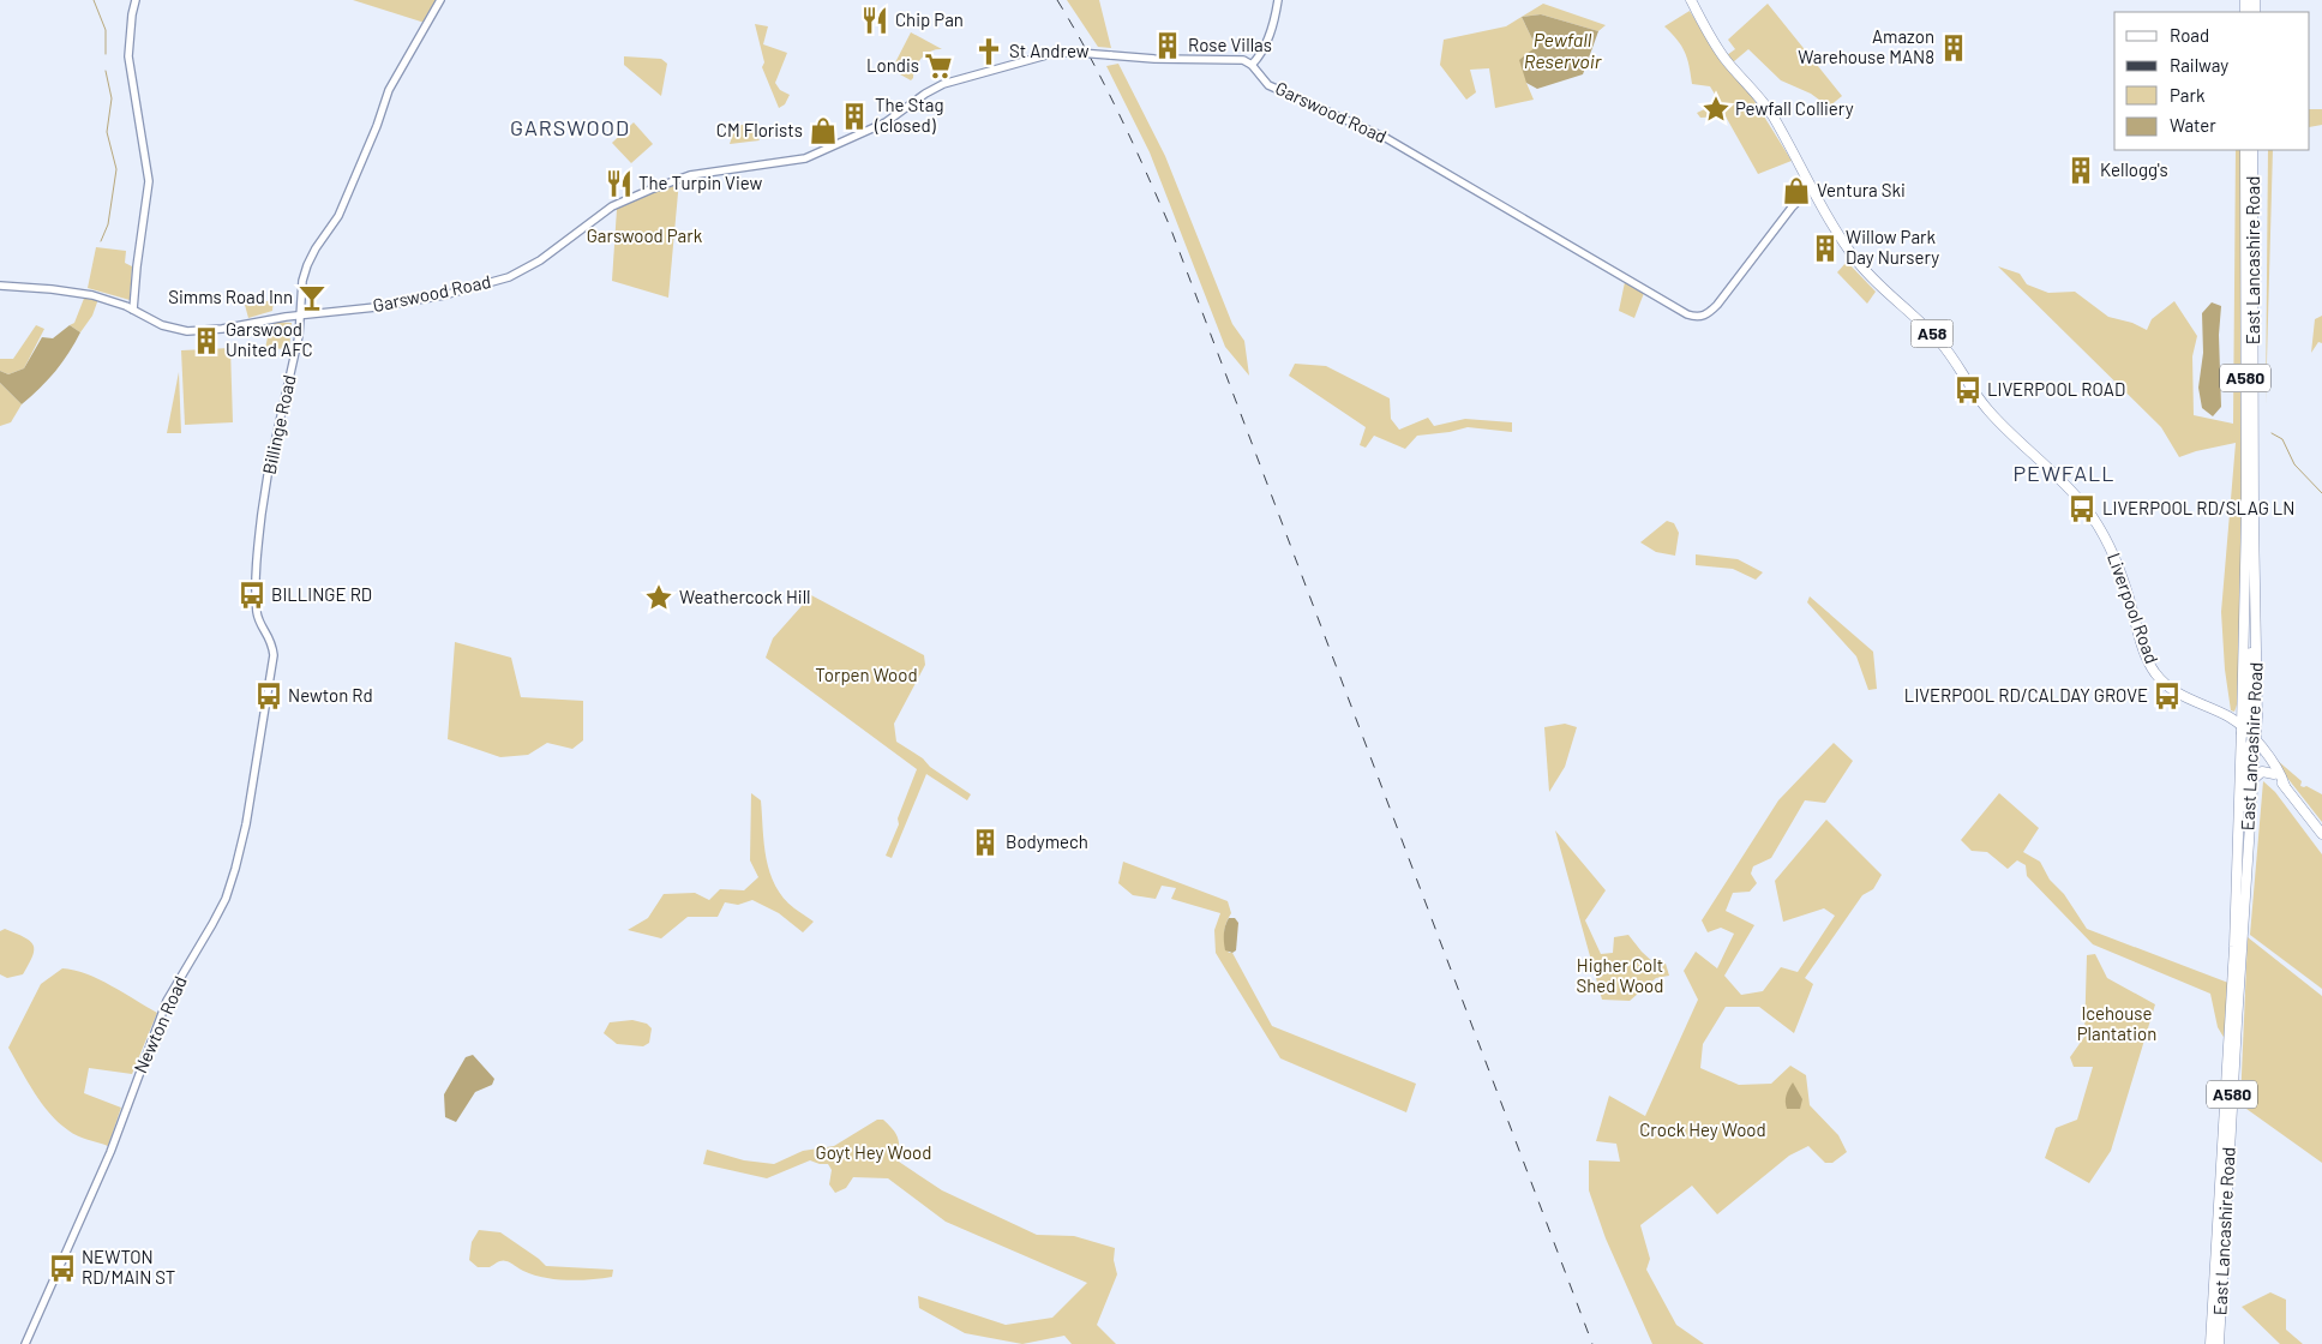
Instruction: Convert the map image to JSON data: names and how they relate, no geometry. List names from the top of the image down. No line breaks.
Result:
{"streets":{"highway":["East Lancashire Road","A58","A580","Liverpool Road"],"street":["Garswood Road","Billinge Road","Newton Road"]},"crossings":[["Garswood Road","Billinge Road"],["Garswood Road","Liverpool Road"],["East Lancashire Road","A58"],["East Lancashire Road","Liverpool Road"],["A58","Liverpool Road"],["Billinge Road","Newton Road"]],"districts":["GARSWOOD","PEWFALL"],"water":["Pewfall Reservoir"],"parks":["Garswood Park","Torpen Wood","Higher Colt Shed Wood","Icehouse Plantation","Crock Hey Wood","Goyt Hey Wood"],"places":{"restaurant":["Chip Pan","The Turpin View"],"building":["Rose Villas","Amazon Warehouse MAN8","The Stag (closed)","Kellogg's","Willow Park Day Nursery","Garswood United AFC","Bodymech"],"church":["St Andrew"],"supermarket":["Londis"],"place":["Pewfall Colliery","Weathercock Hill"],"shop":["CM Florists","Ventura Ski"],"bar":["Simms Road Inn"],"bus stop":["LIVERPOOL ROAD","LIVERPOOL RD/SLAG LN","BILLINGE RD","Newton Rd","LIVERPOOL RD/CALDAY GROVE","NEWTON RD/MAIN ST"]},"legend":["Road","Railway","Park","Water"]}
